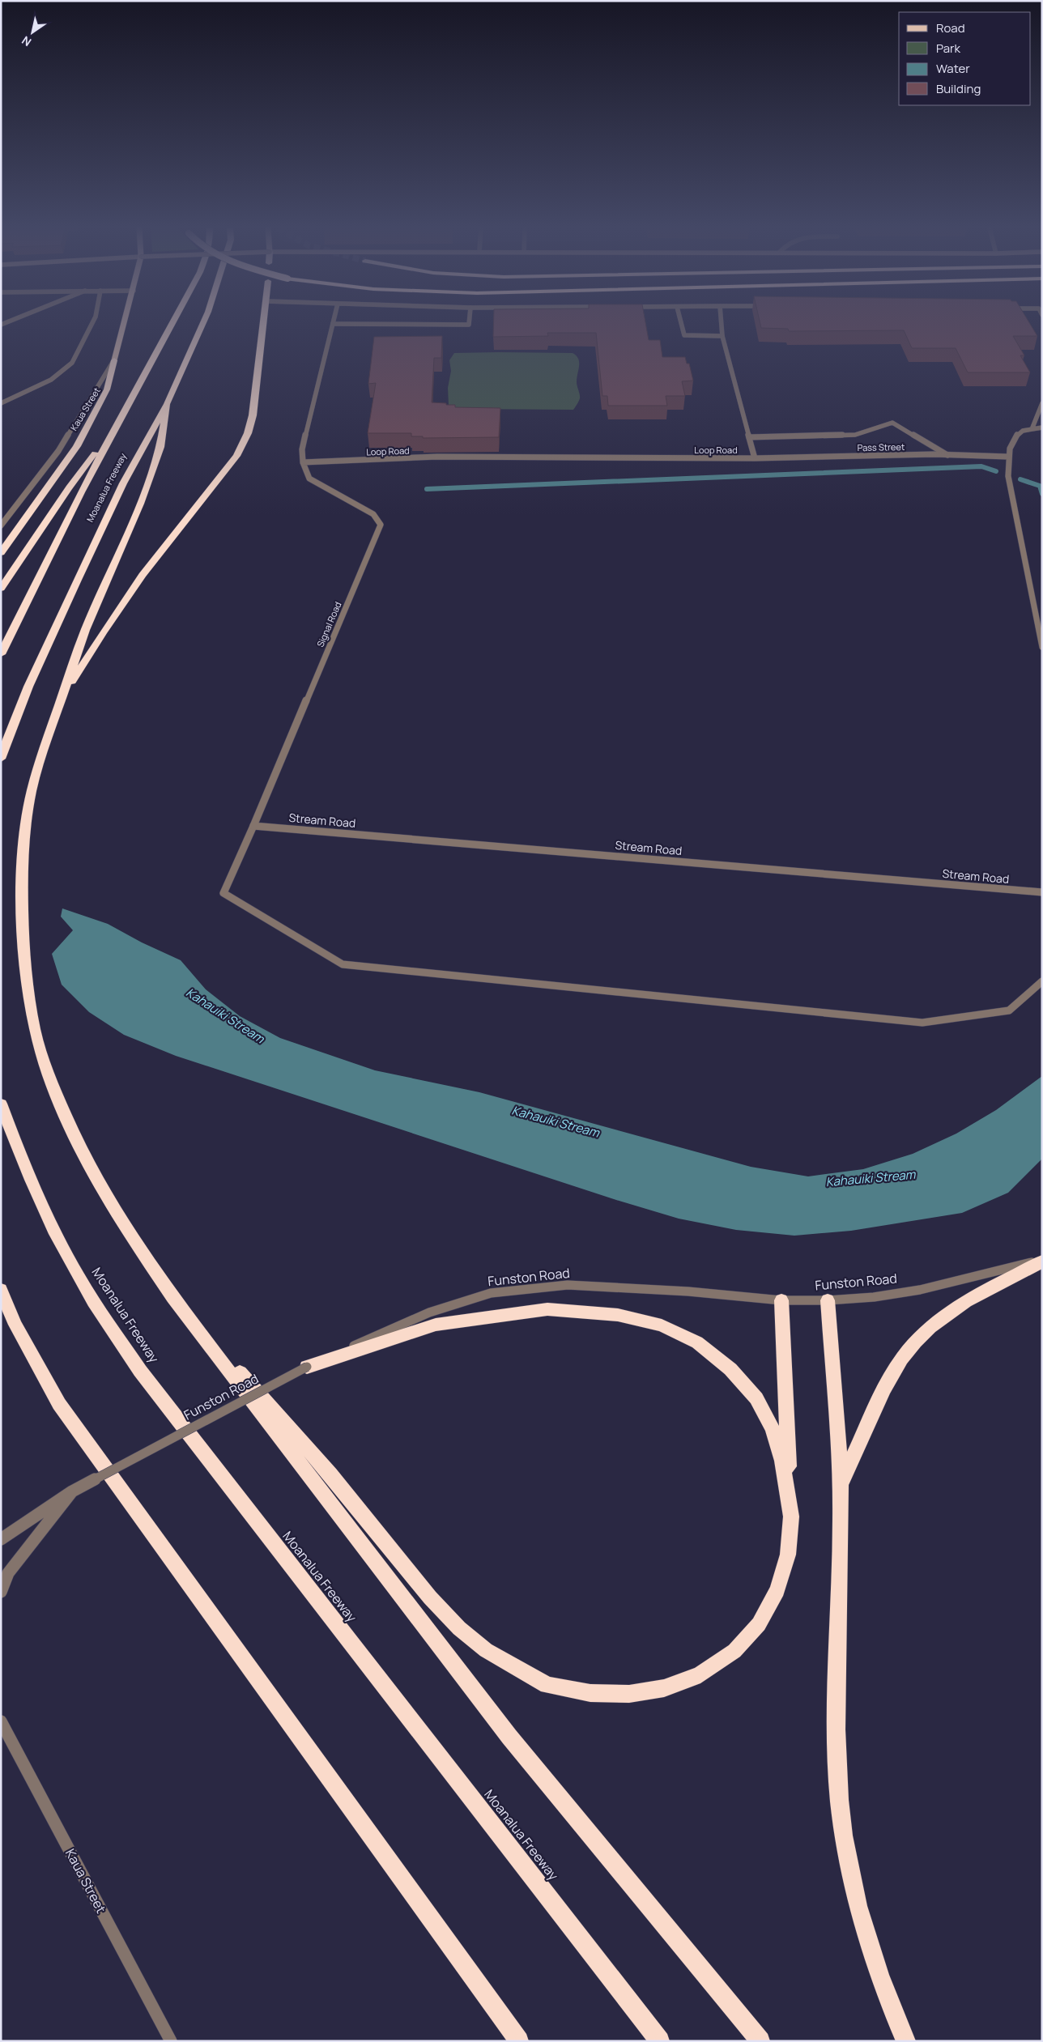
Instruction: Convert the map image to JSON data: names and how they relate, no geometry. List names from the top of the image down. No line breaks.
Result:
{"streets":{"highway":["Moanalua Freeway"],"main road":["Kaua Street"],"street":["Pass Street","Loop Road","Signal Road","Stream Road","Funston Road"]},"crossings":[["Pass Street","Loop Road"],["Loop Road","Signal Road"],["Signal Road","Stream Road"]],"water":["Kahauiki Stream"],"legend":["Road","Park","Water","Building"],"north":"bottom left"}
